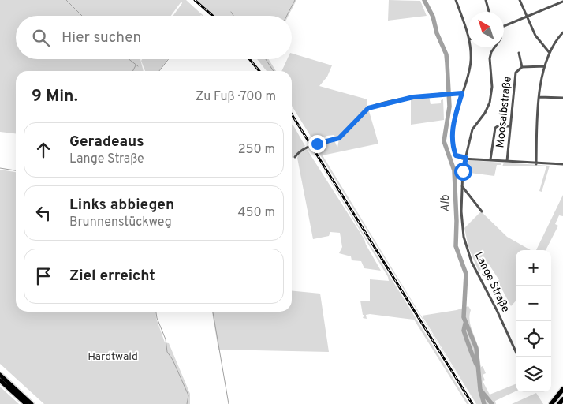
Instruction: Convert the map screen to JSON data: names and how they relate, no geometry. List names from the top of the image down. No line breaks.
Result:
{"streets":{"street":["Moosalbstraße","Lange Straße"]},"water":["Alb"],"parks":["Hardtwald"],"north":"top left","page":{"search":"Hier suchen","heading":["9 Min.","Zu Fuß · 700 m"],"list":[["Geradeaus","Lange Straße","250 m"],["Links abbiegen","Brunnenstückweg","450 m"],"Ziel erreicht"],"map_buttons":["+","−"]}}
